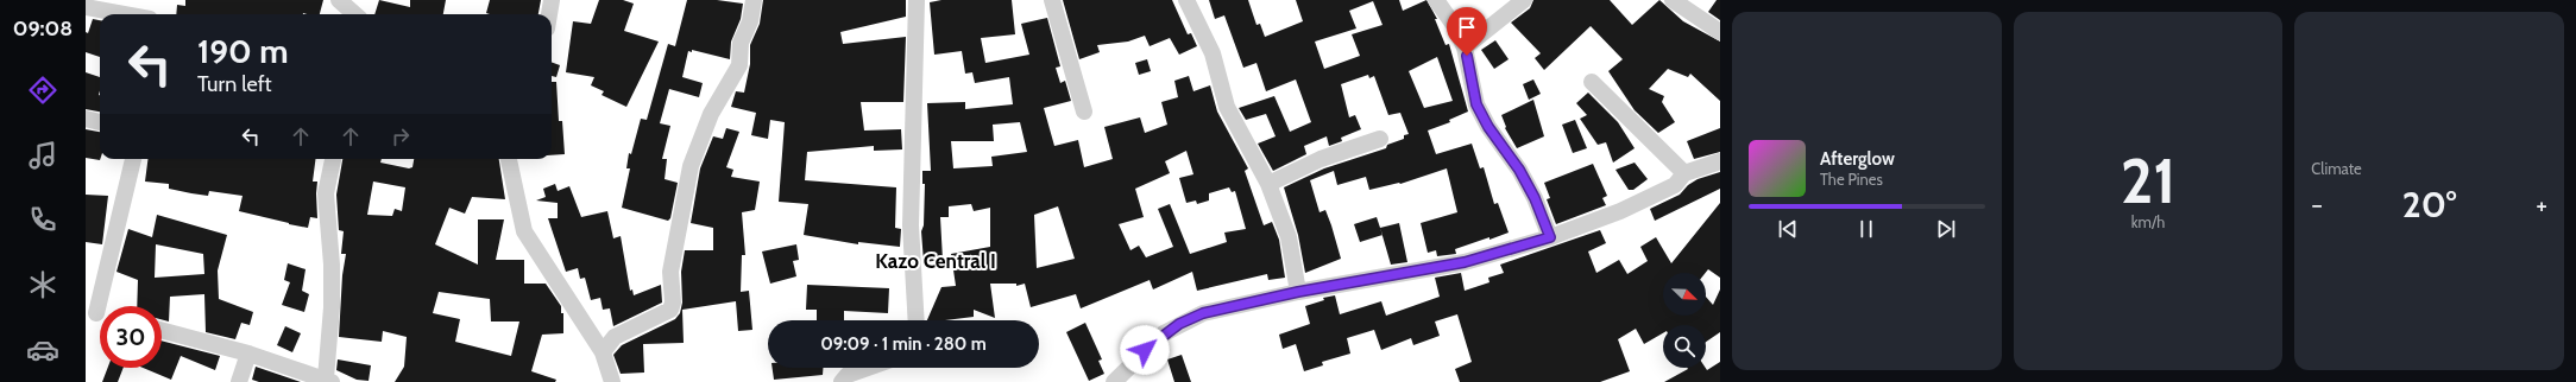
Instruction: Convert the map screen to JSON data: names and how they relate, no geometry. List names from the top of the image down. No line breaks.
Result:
{"districts":["Kazo Central I"],"north":"bottom right","page":{"tabs":"09:08","tile":[["21","km/h"],"Climate"],"turn":["190 m","Turn left"],"song":["Afterglow","The Pines"],"heat":["−","20°","+"],"limit":"30","trip":"09:09 · 1 min · 280 m"}}
